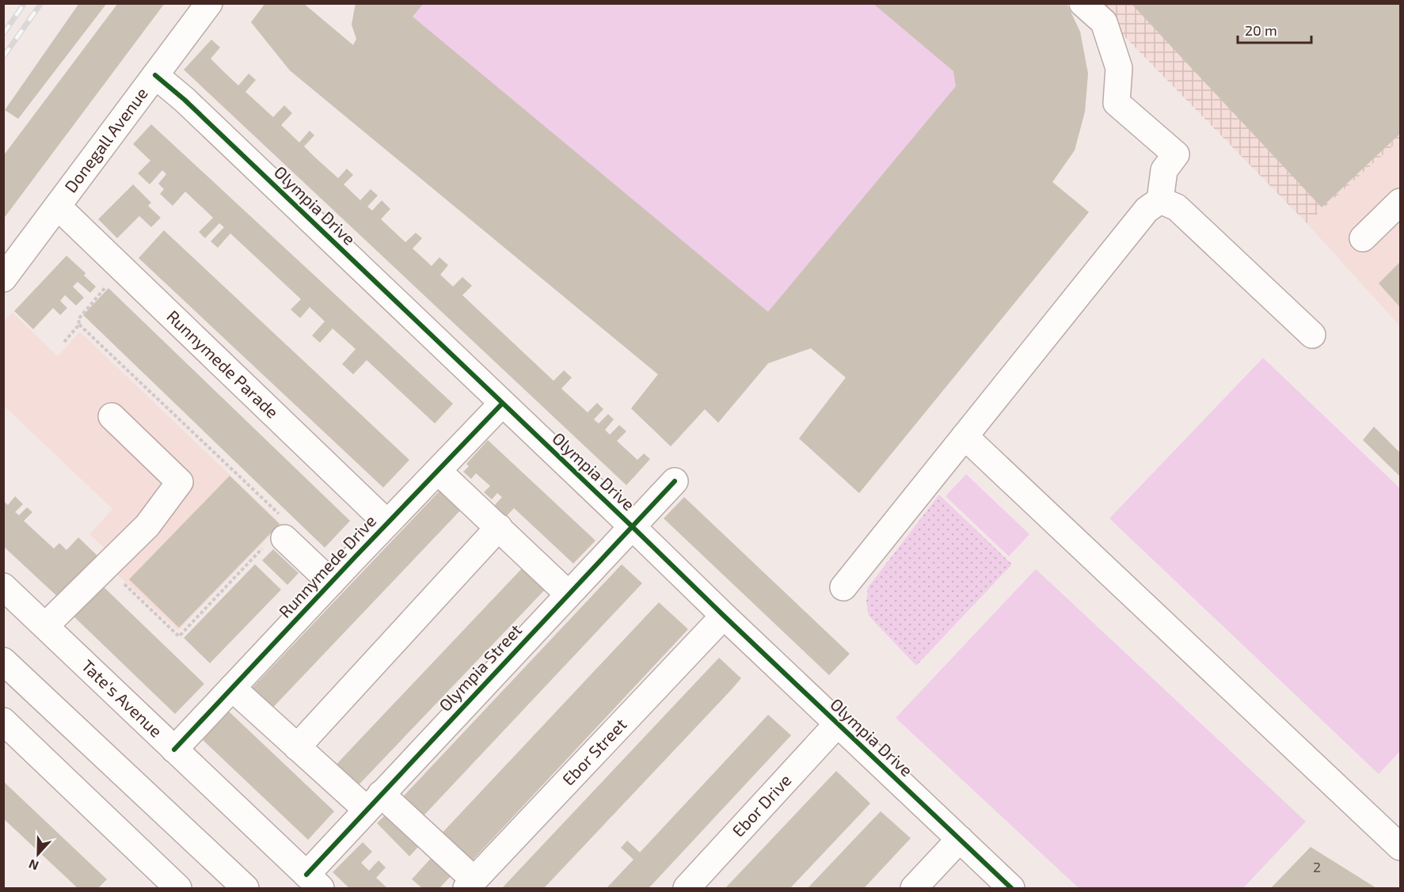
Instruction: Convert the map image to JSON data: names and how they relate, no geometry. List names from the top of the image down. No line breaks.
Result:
{"streets":{"street":["Donegall Avenue","Olympia Drive","Runnymede Parade","Runnymede Drive","Olympia Street","Tate's Avenue","Ebor Street","Ebor Drive"]},"crossings":[["Donegall Avenue","Olympia Drive"],["Donegall Avenue","Runnymede Parade"],["Olympia Drive","Runnymede Drive"],["Olympia Drive","Olympia Street"],["Olympia Drive","Ebor Street"],["Olympia Drive","Ebor Drive"],["Runnymede Parade","Runnymede Drive"],["Runnymede Drive","Tate's Avenue"],["Olympia Street","Tate's Avenue"]],"house_numbers":["2"],"scale_bar":"20 m","north":"bottom"}
